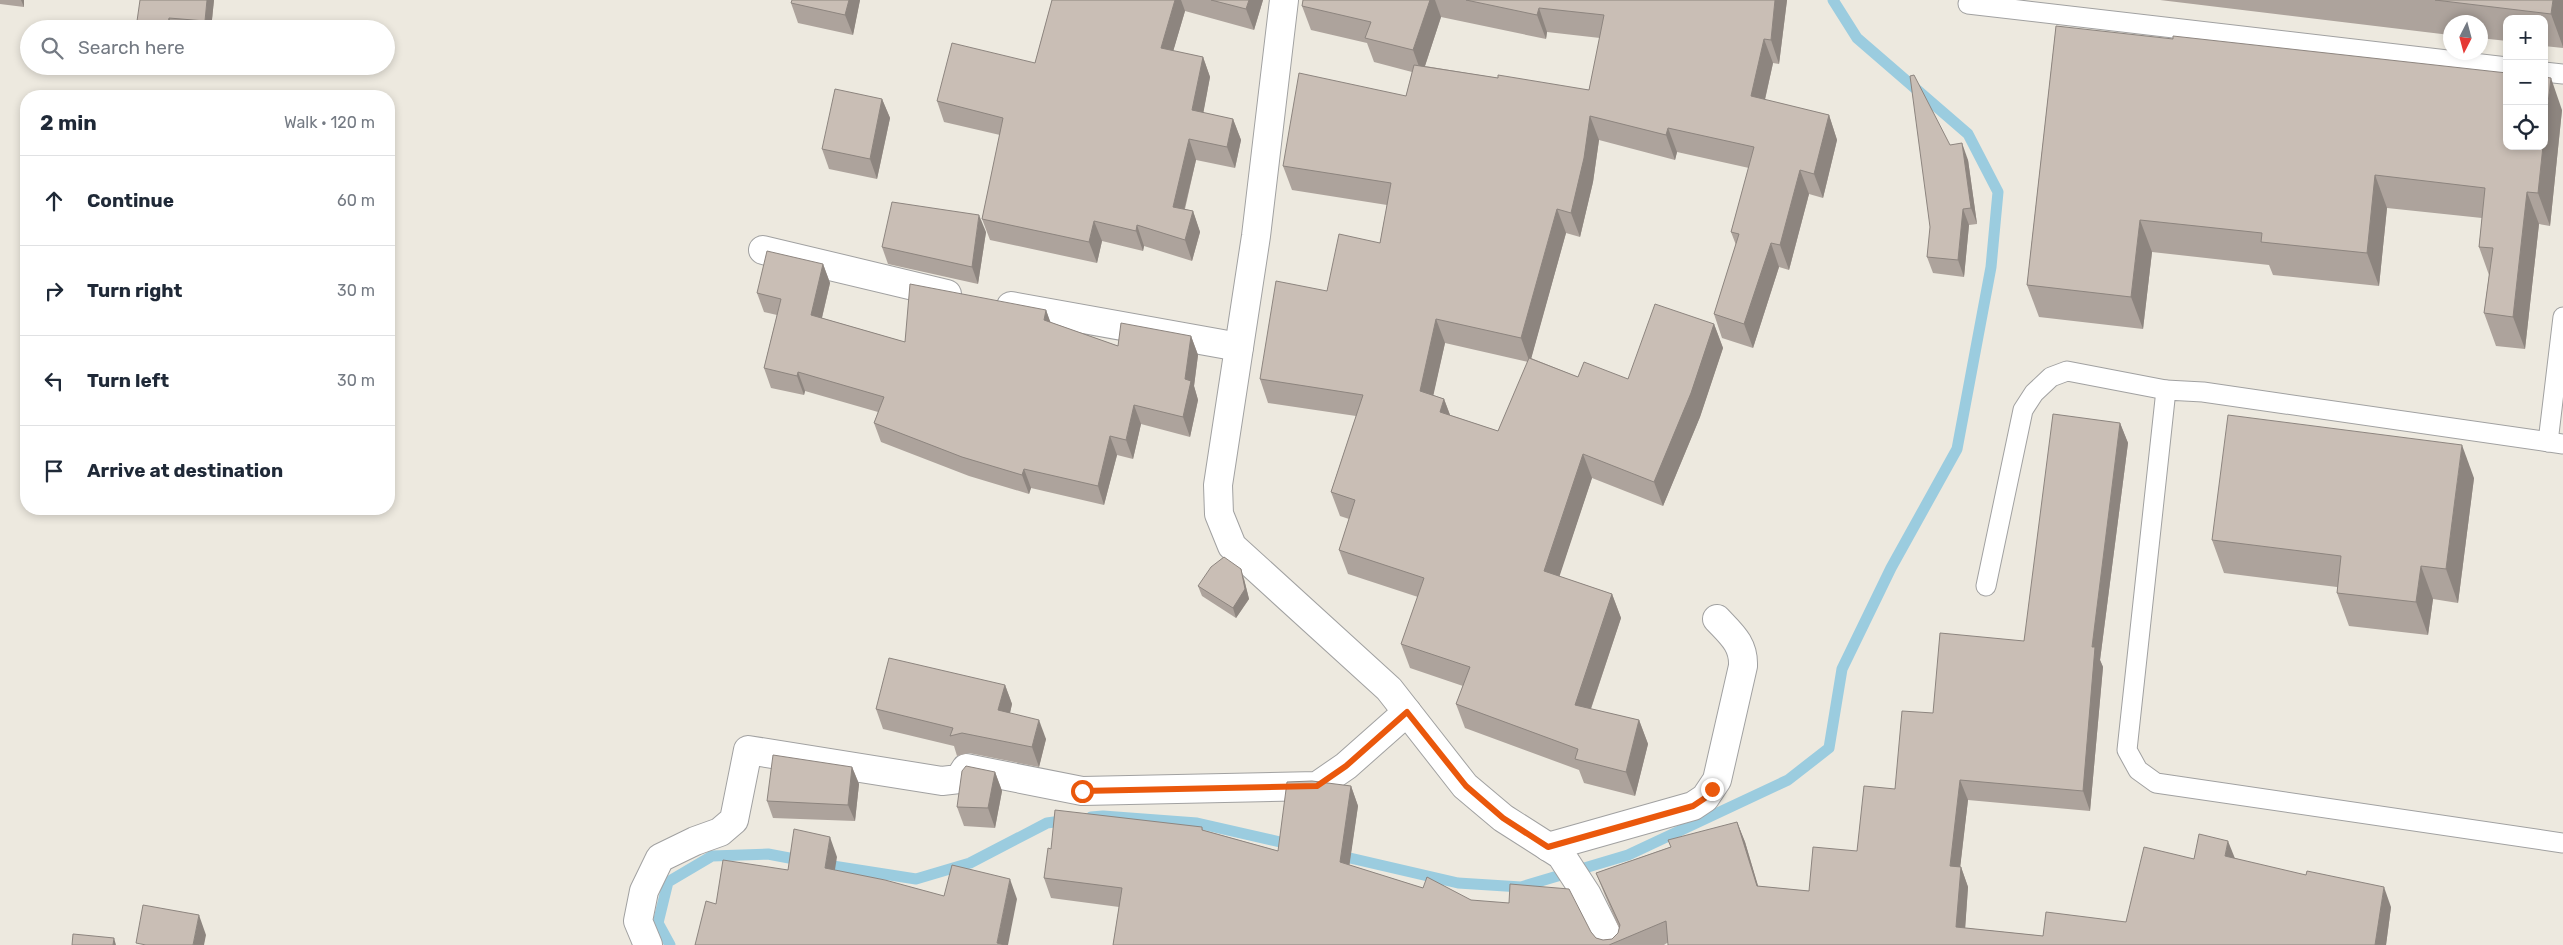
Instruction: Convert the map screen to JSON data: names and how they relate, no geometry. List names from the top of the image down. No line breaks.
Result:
{"north":"bottom","page":{"map_buttons":["+","−"],"search":"Search here","heading":["2 min","Walk · 120 m"],"list":[["Continue","60 m"],["Turn right","30 m"],["Turn left","30 m"],"Arrive at destination"]}}
